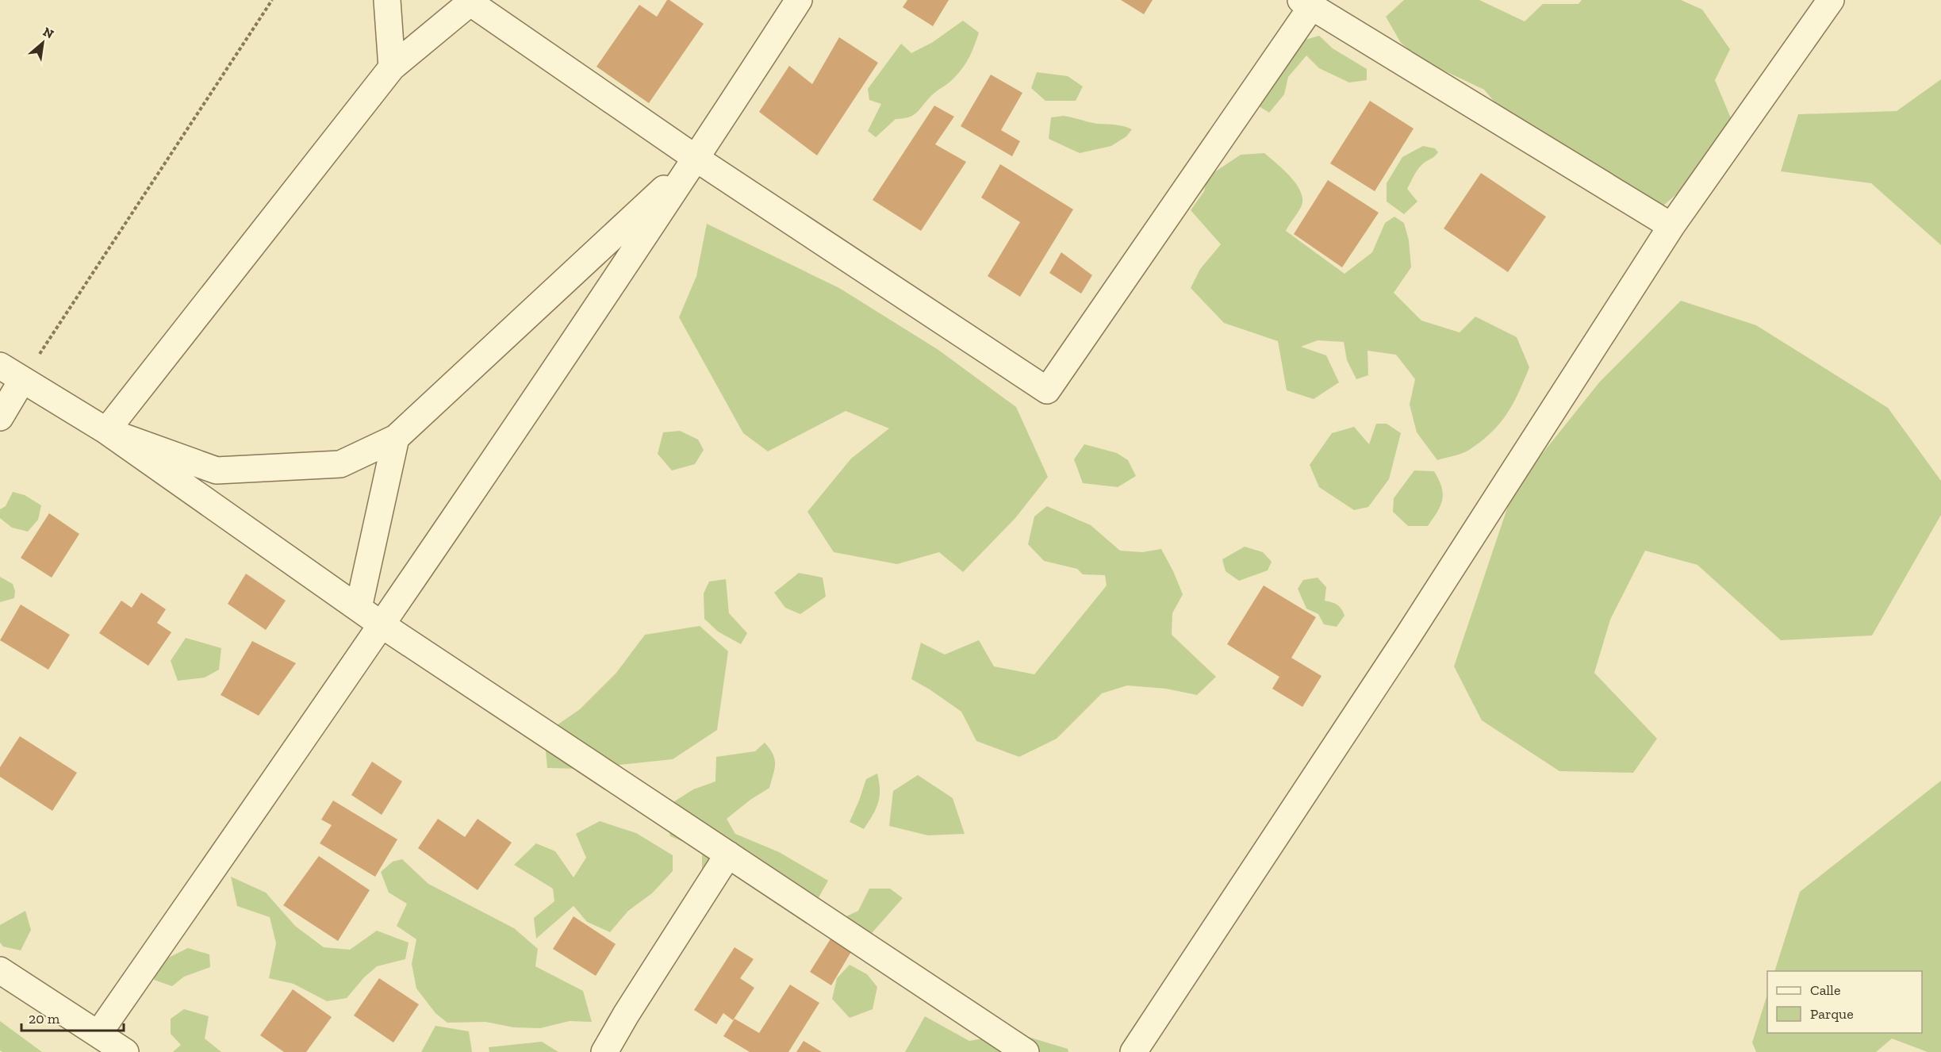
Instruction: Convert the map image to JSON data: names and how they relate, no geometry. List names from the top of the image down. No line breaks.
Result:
{"legend":["Calle","Parque"],"scale_bar":"20 m","north":"top right"}
